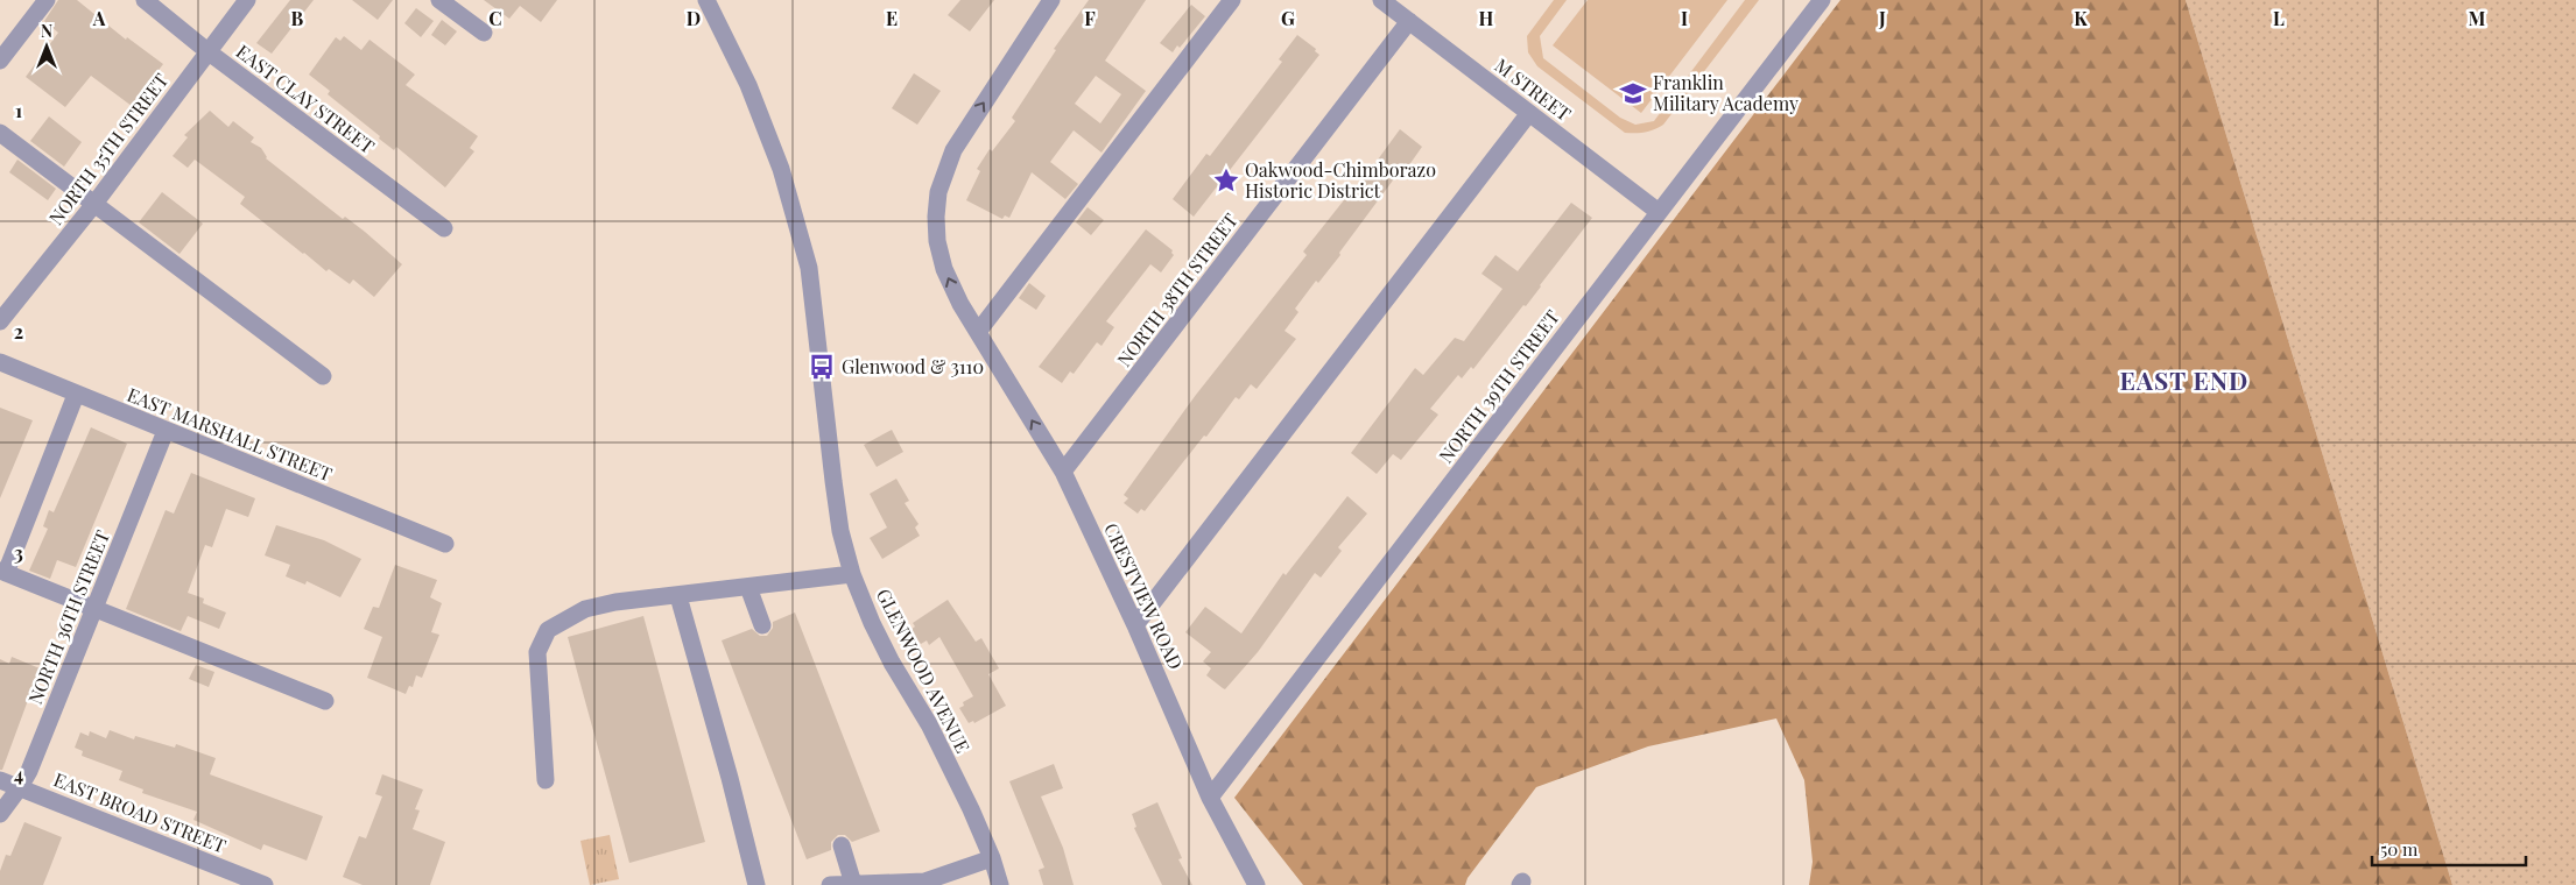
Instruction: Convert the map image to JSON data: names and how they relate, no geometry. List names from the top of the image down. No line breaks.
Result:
{"streets":{"street":["M STREET","EAST CLAY STREET","NORTH 35TH STREET","NORTH 38TH STREET","NORTH 39TH STREET","EAST MARSHALL STREET","CRESTVIEW ROAD","NORTH 36TH STREET","GLENWOOD AVENUE","EAST BROAD STREET"]},"crossings":[["M STREET","NORTH 38TH STREET"],["M STREET","NORTH 39TH STREET"],["EAST CLAY STREET","NORTH 35TH STREET"],["NORTH 38TH STREET","CRESTVIEW ROAD"],["NORTH 39TH STREET","CRESTVIEW ROAD"],["EAST MARSHALL STREET","NORTH 36TH STREET"],["NORTH 36TH STREET","EAST BROAD STREET"]],"one_way":["CRESTVIEW ROAD"],"districts":["EAST END"],"places":{"school or university":["Franklin Military Academy"],"place":["Oakwood-Chimborazo Historic District"],"bus stop":["Glenwood & 3110"]},"scale_bar":"50 m","north":"top","grid":{"columns":["A","B","C","D","E","F","G","H","I","J","K","L","M"],"rows":["1","2","3","4"]}}
